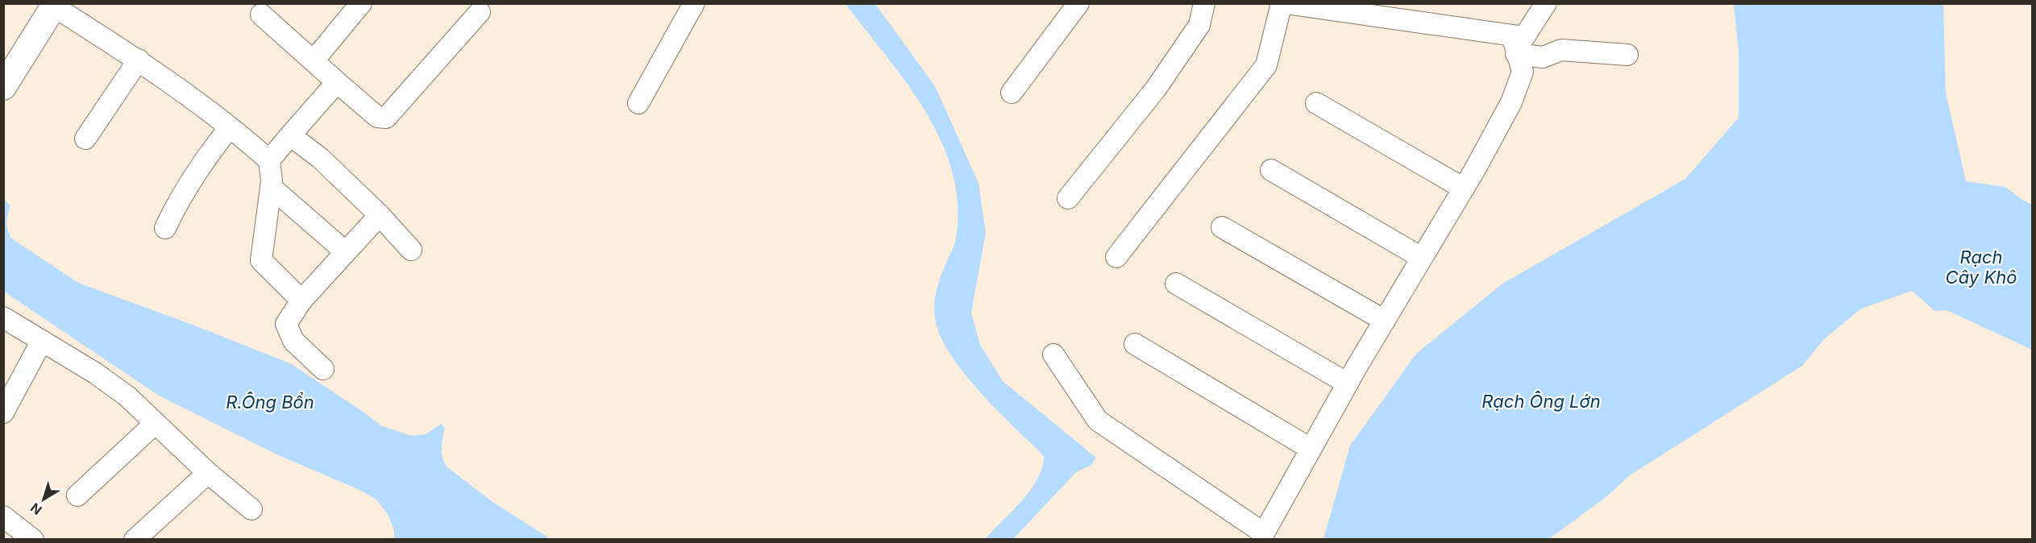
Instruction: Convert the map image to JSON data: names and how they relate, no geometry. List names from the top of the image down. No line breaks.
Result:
{"water":["Rạch Cây Khô","Rạch Ông Lớn","R.Ông Bổn"],"north":"bottom left"}
